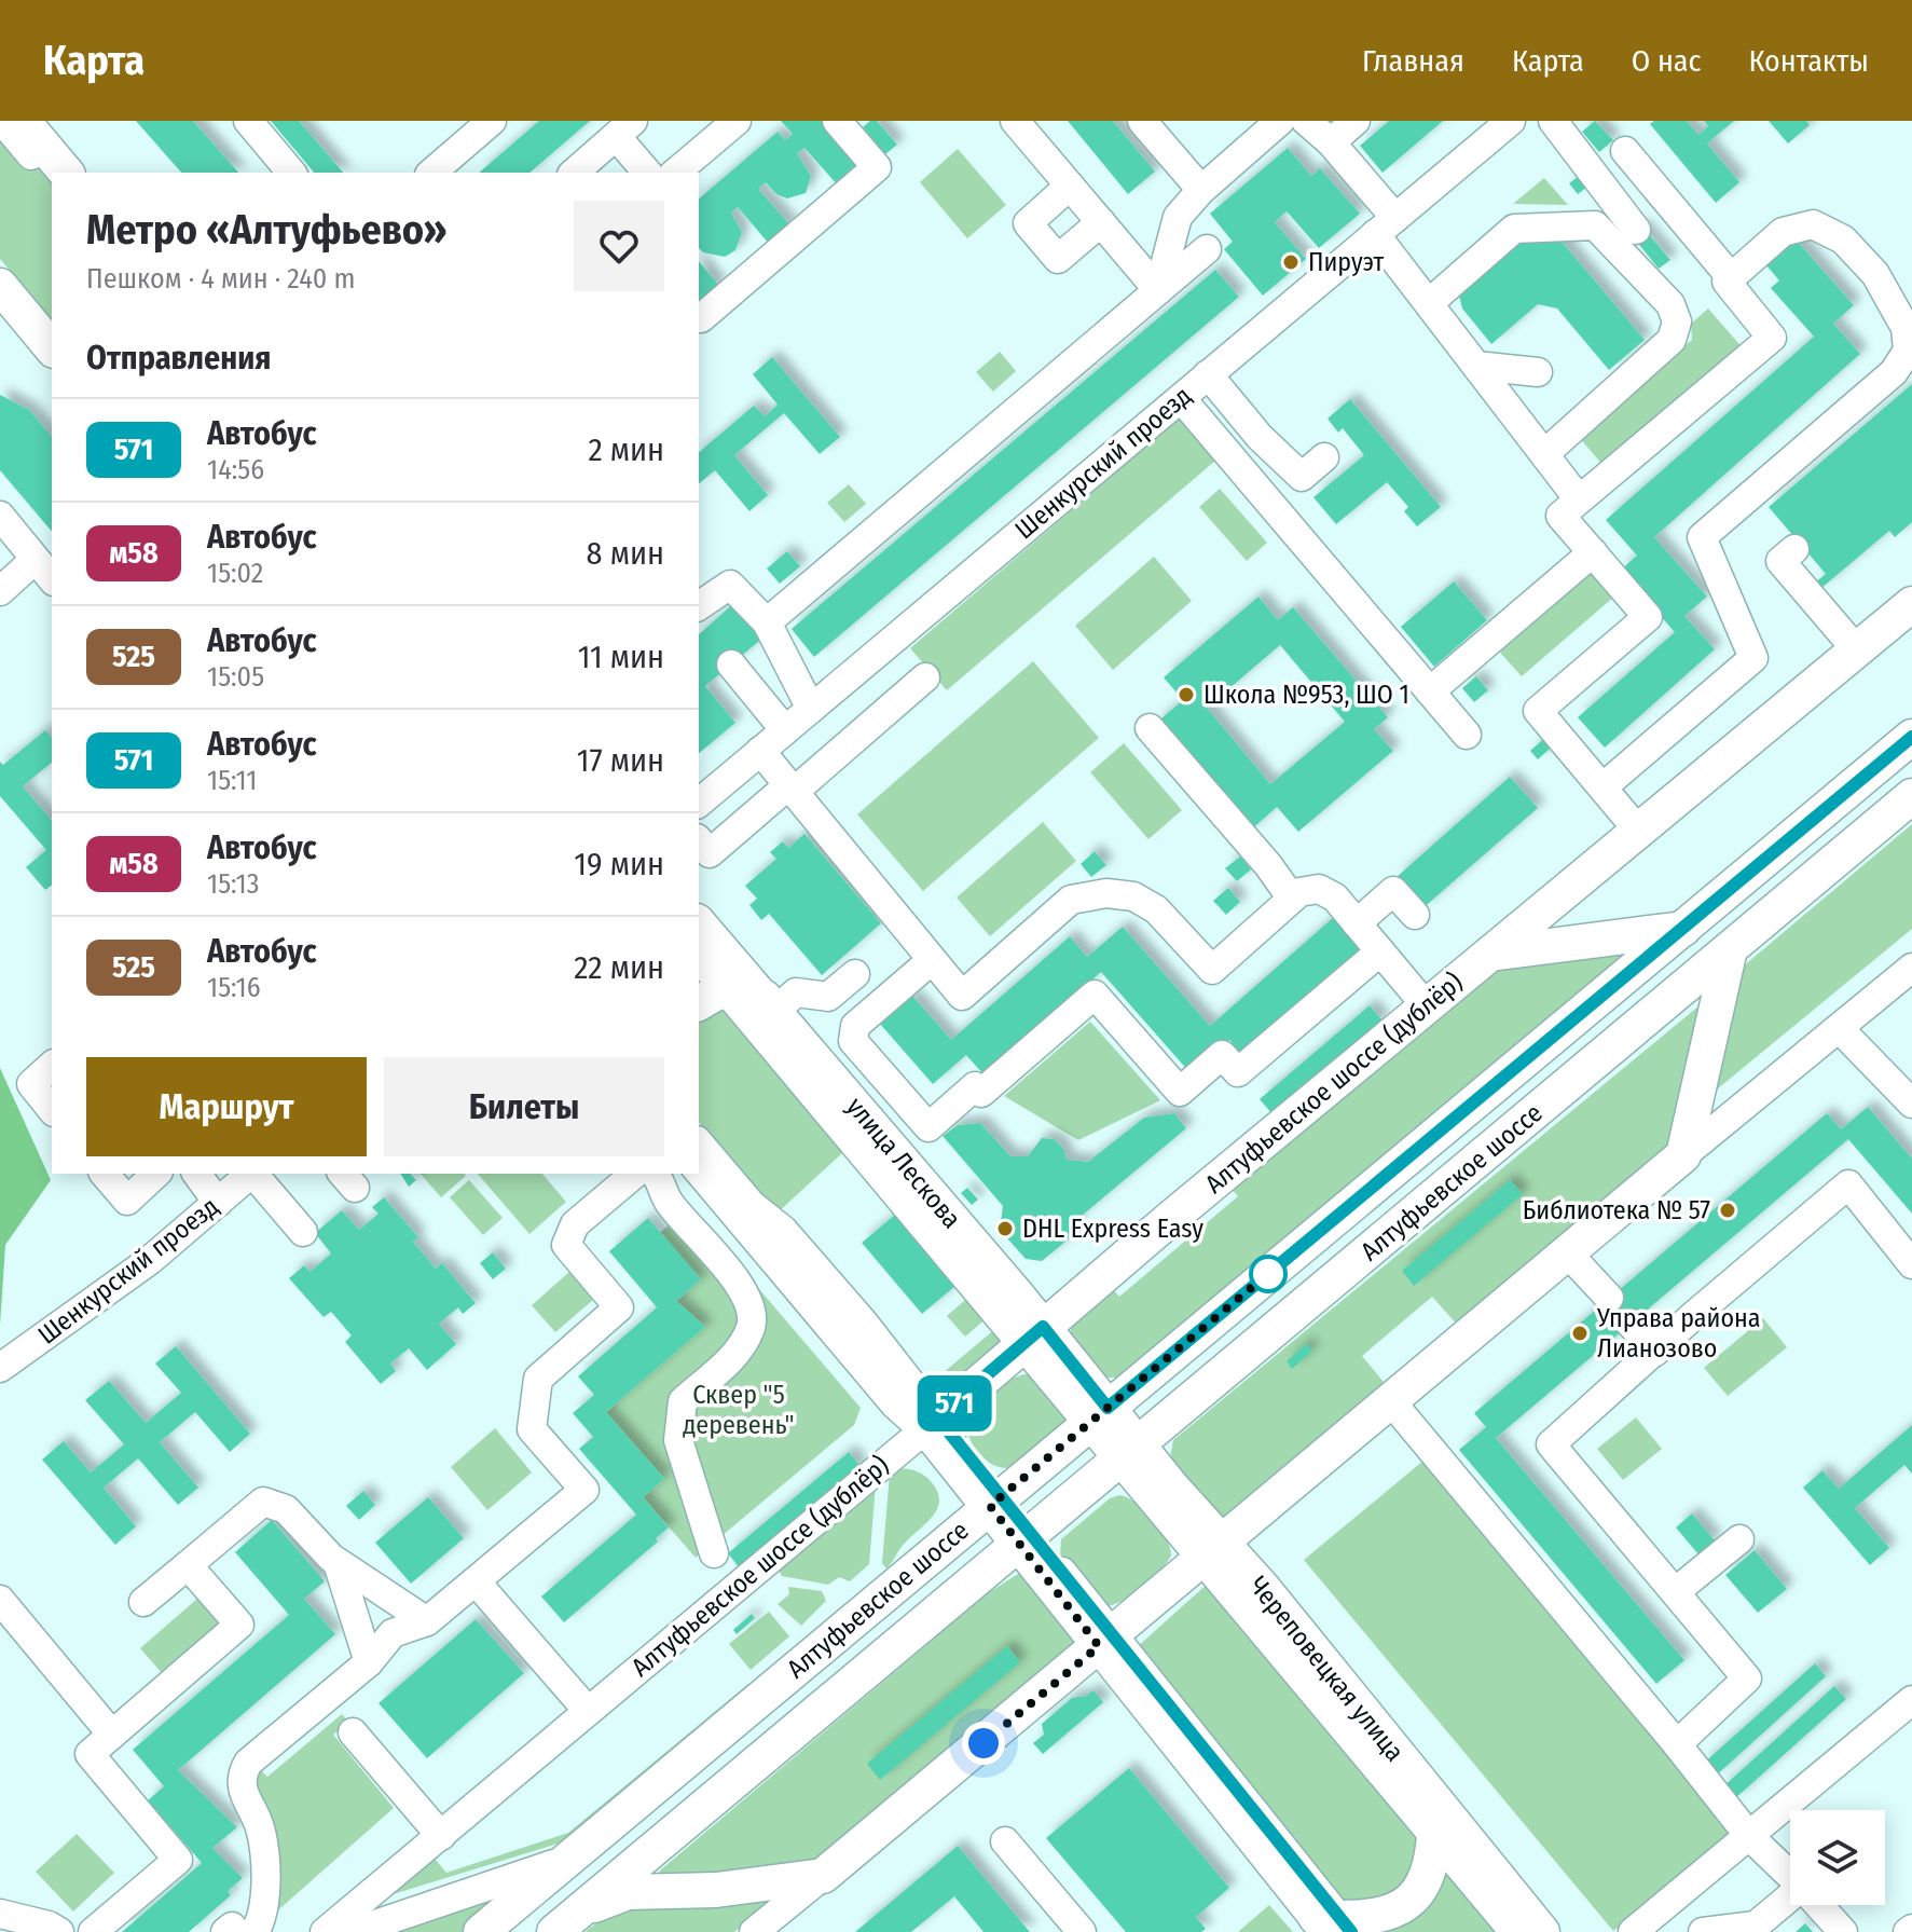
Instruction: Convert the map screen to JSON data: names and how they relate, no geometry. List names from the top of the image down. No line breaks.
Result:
{"streets":{"main road":["Алтуфьевское шоссе (дублёр)","улица Лескова","Алтуфьевское шоссе","Череповецкая улица"],"street":["Шенкурский проезд"]},"crossings":[["Алтуфьевское шоссе (дублёр)","улица Лескова"],["улица Лескова","Алтуфьевское шоссе"],["улица Лескова","Череповецкая улица"],["Алтуфьевское шоссе","Череповецкая улица"]],"parks":["Сквер \"5 деревень\""],"places":["Пируэт","Школа №953, ШО 1","Библиотека № 57","DHL Express Easy","Управа района Лианозово"],"lines":["bus line 571"],"page":{"header":"Карта","nav":["Главная","Карта","О нас","Контакты"],"on_map":"571","heading":[["Метро «Алтуфьево»","Пешком · 4 мин · 240 m"],"Отправления"],"list":[{"mark":"571","name":"Автобус","note":"14:56","value":"2 мин"},{"mark":"м58","name":"Автобус","note":"15:02","value":"8 мин"},{"mark":"525","name":"Автобус","note":"15:05","value":"11 мин"},{"mark":"571","name":"Автобус","note":"15:11","value":"17 мин"},{"mark":"м58","name":"Автобус","note":"15:13","value":"19 мин"},{"mark":"525","name":"Автобус","note":"15:16","value":"22 мин"}],"buttons":["Маршрут","Билеты"]}}
